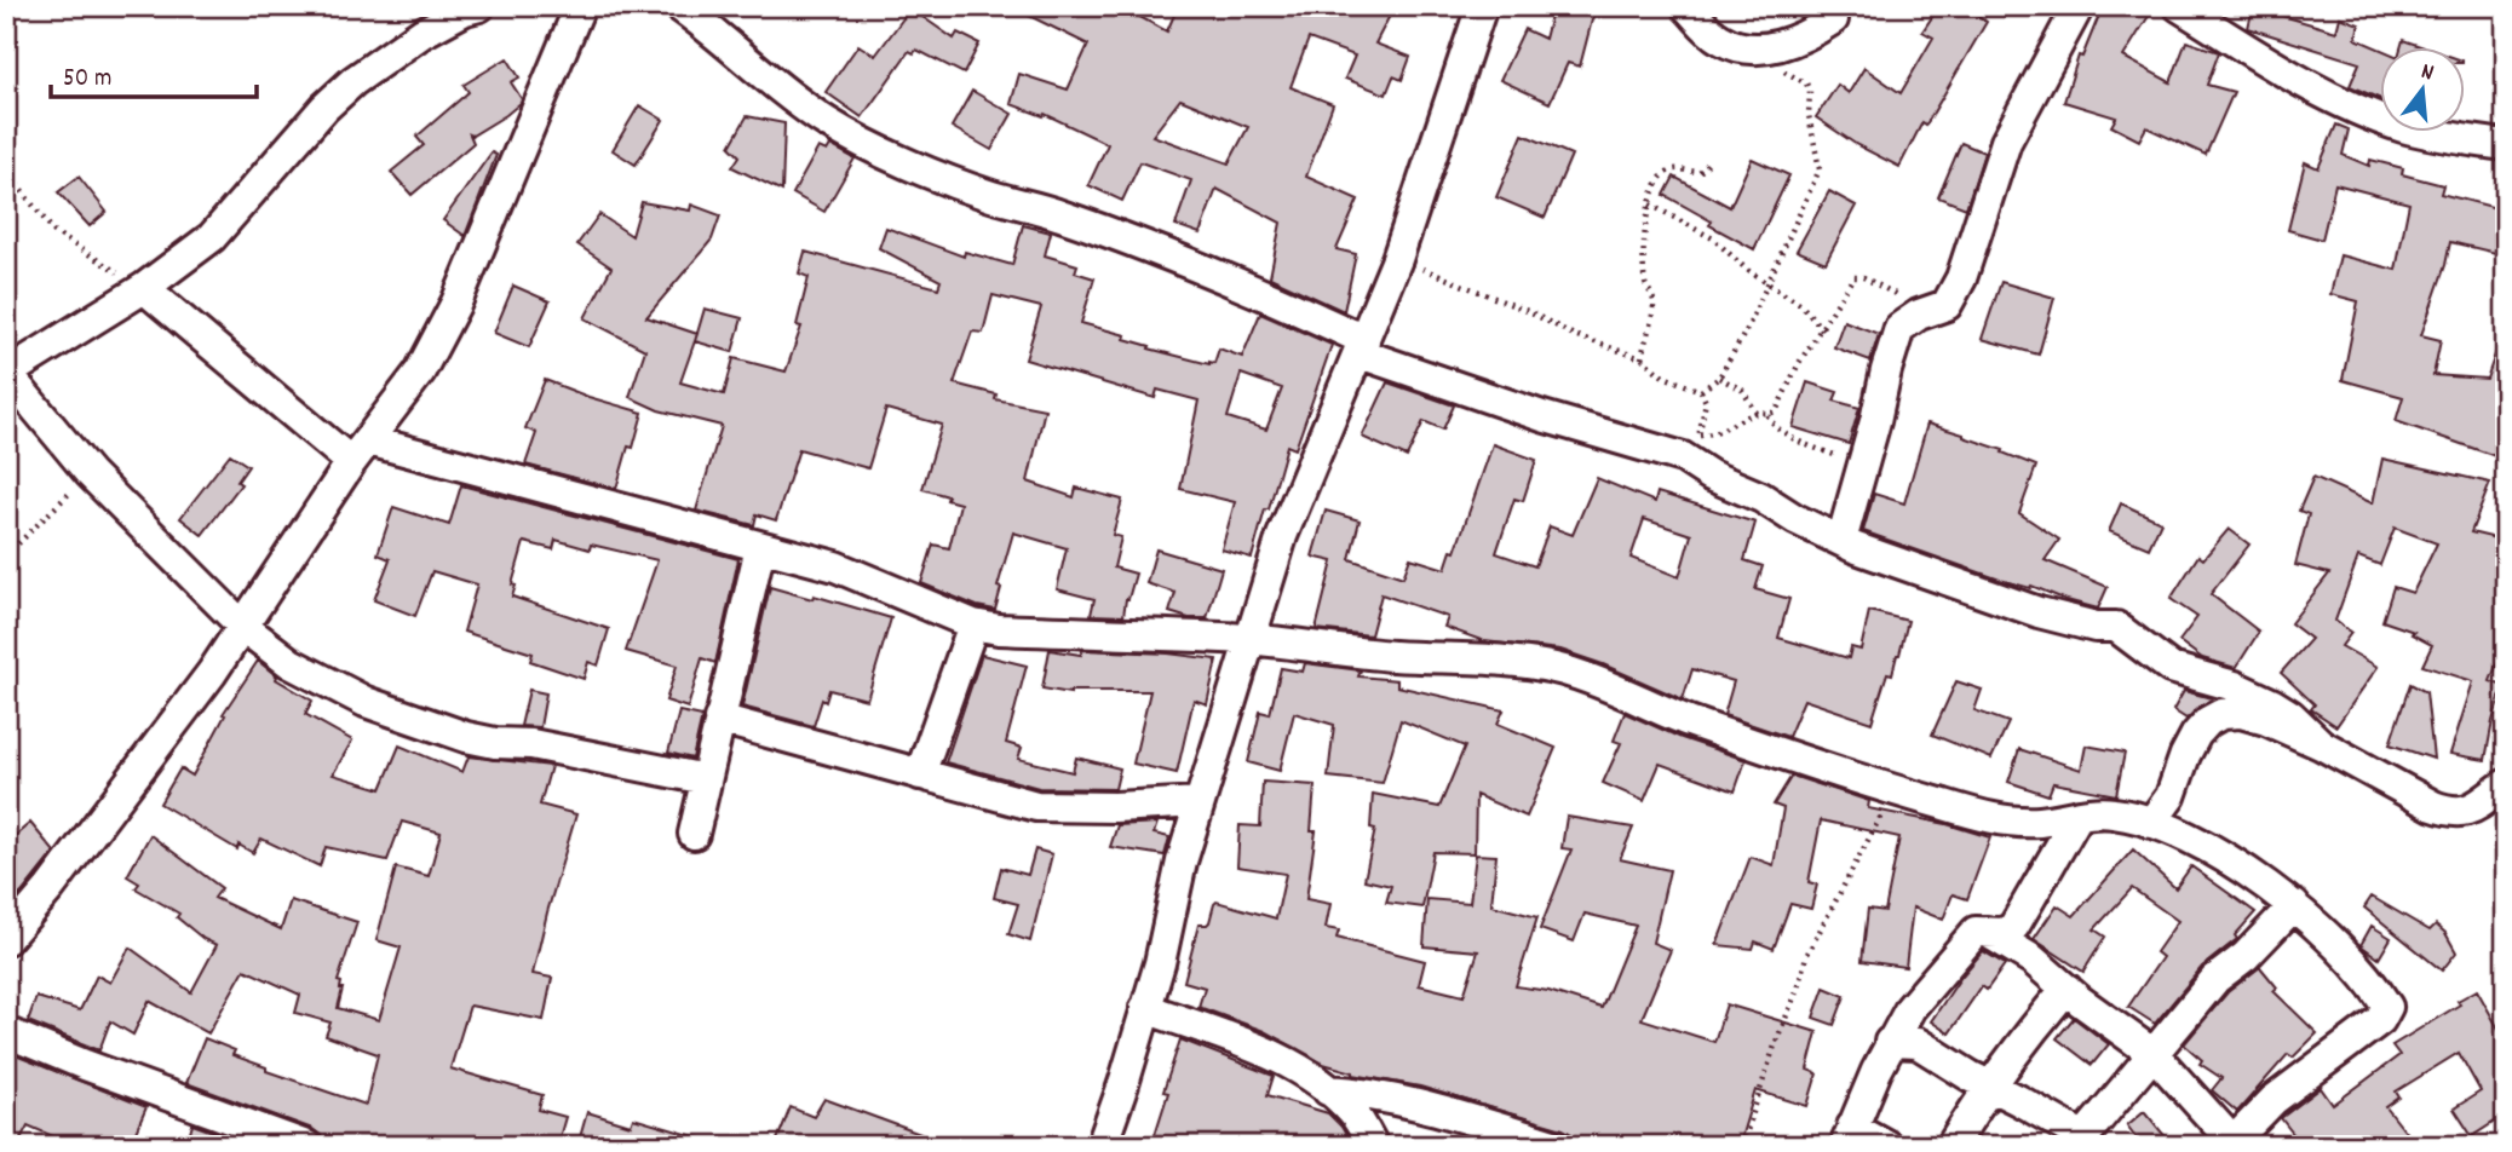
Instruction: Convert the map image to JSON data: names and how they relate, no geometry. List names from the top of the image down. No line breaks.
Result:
{"scale_bar":"50 m","north":"top"}
